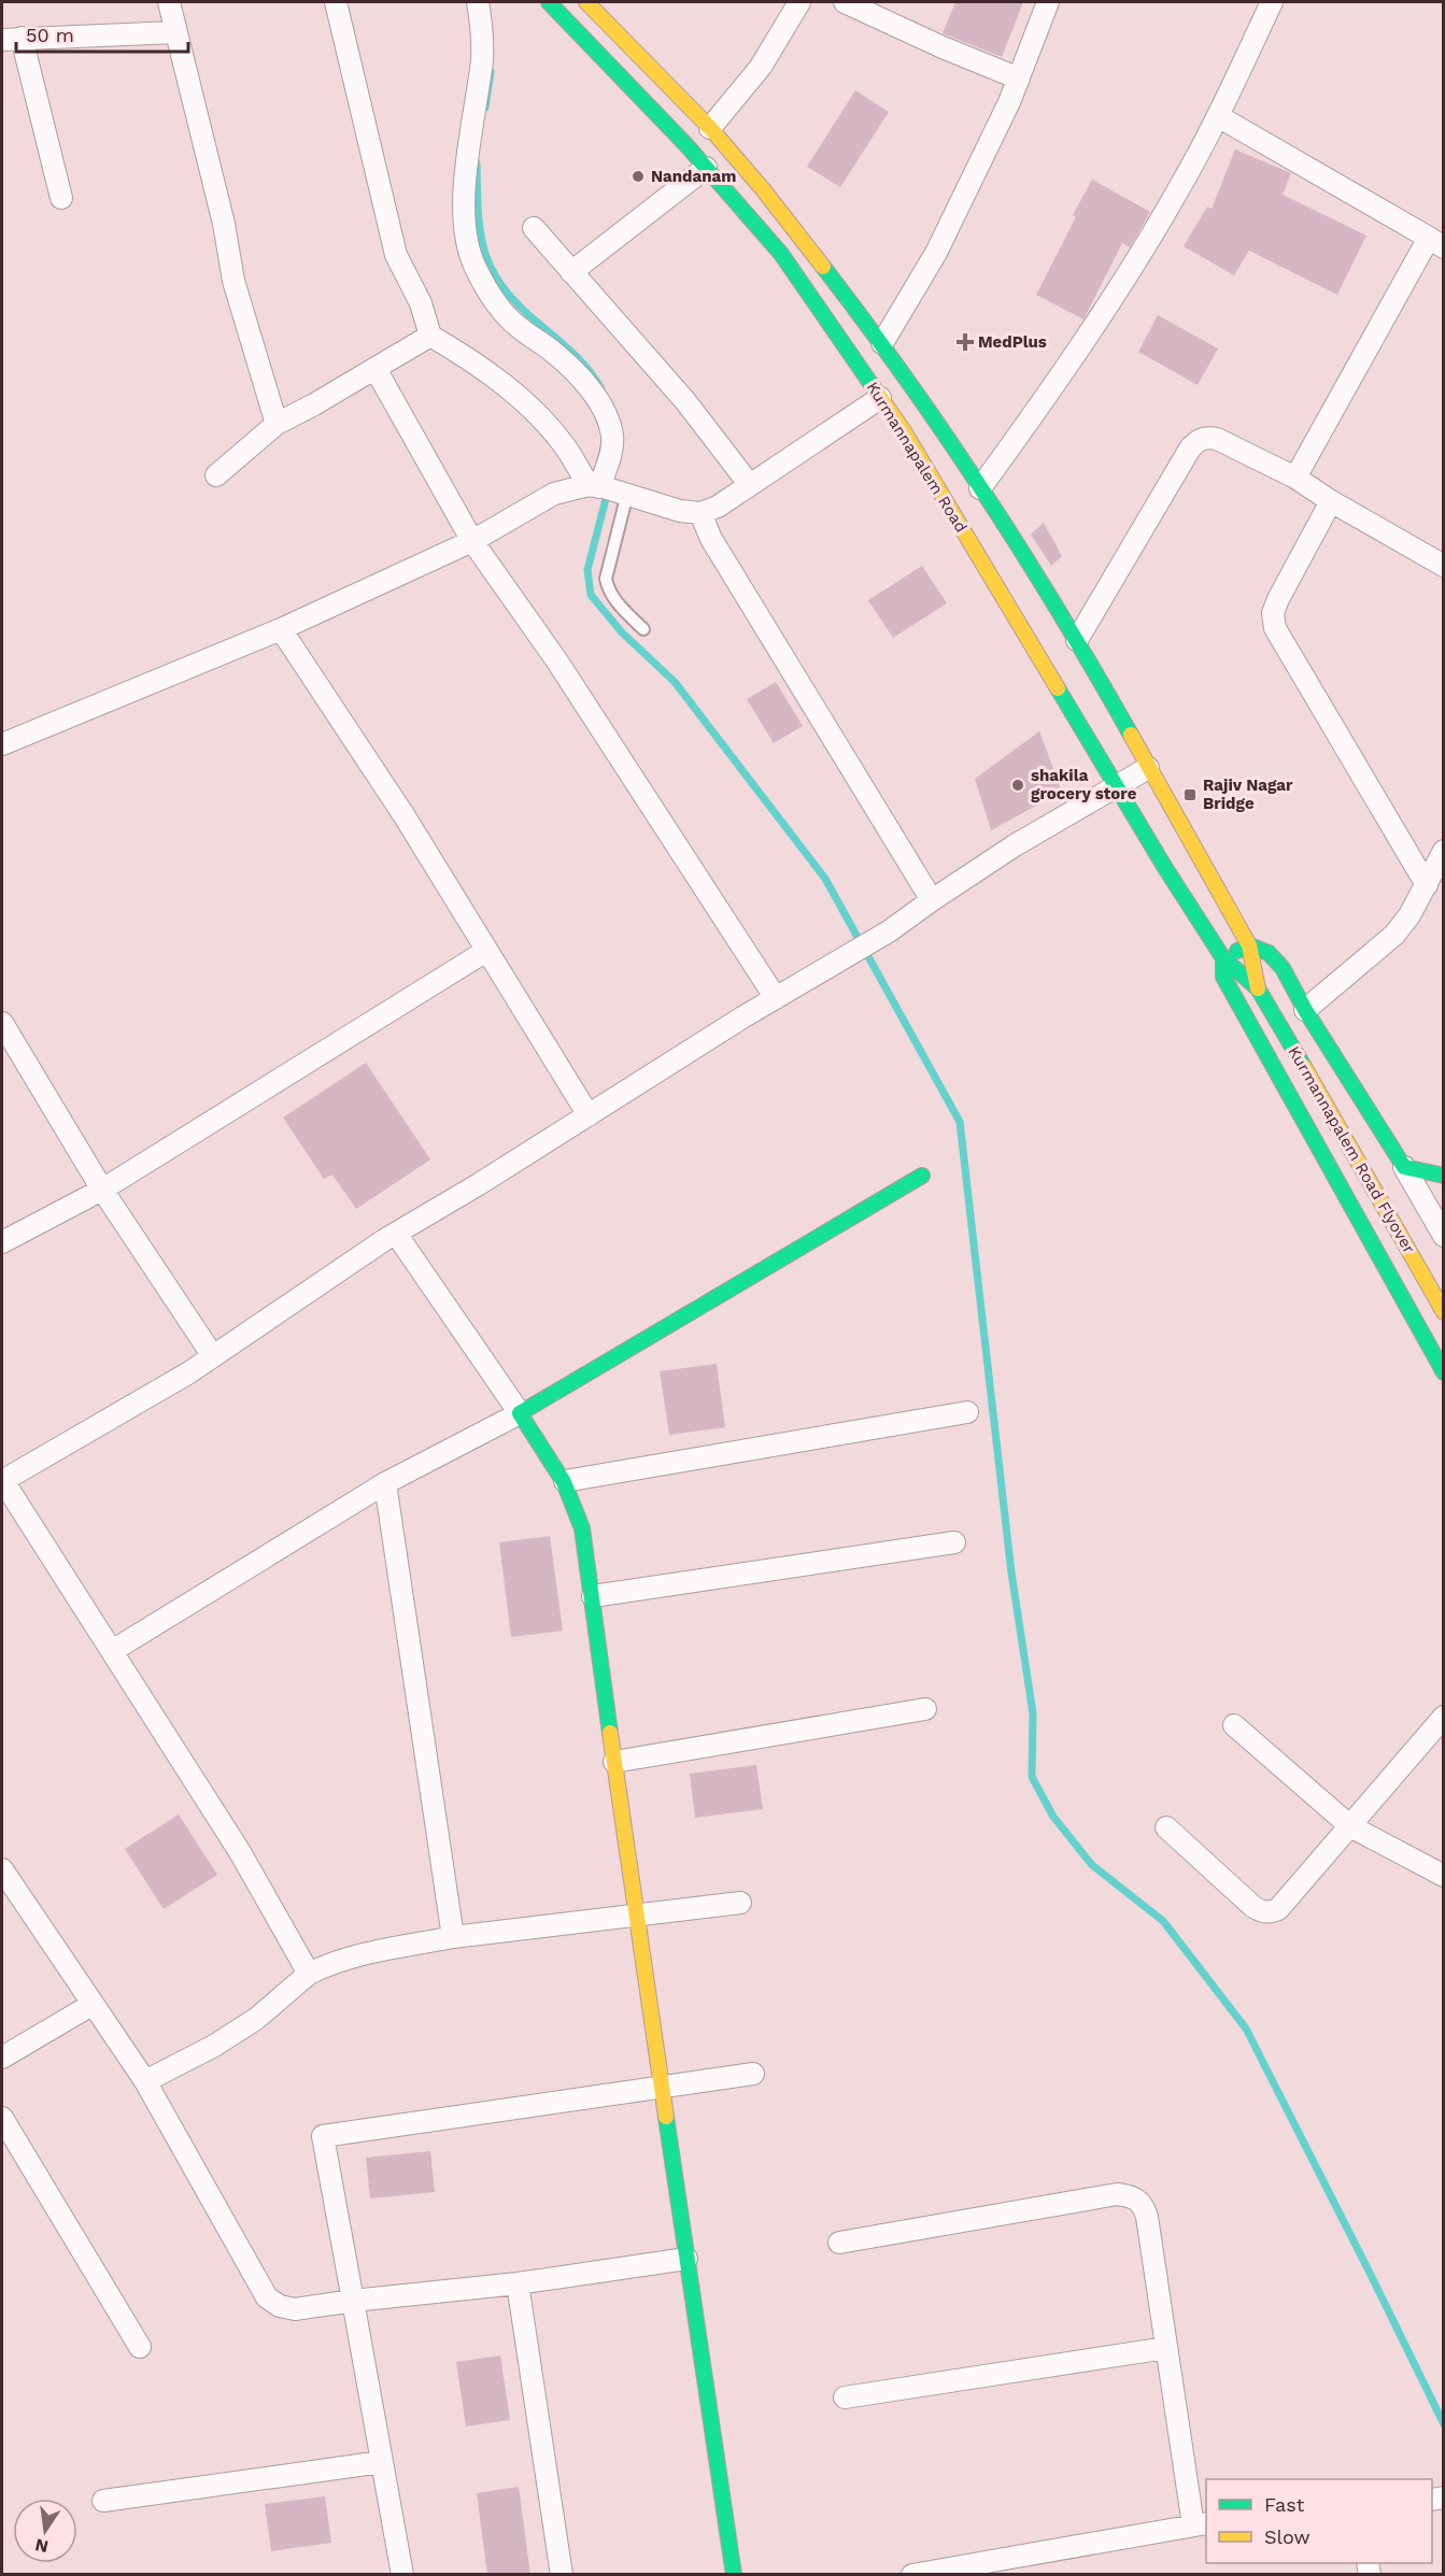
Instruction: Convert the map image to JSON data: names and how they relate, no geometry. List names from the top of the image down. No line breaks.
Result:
{"streets":{"main road":["Kurmannapalem Road","Kurmannapalem Road Flyover"]},"crossings":[["Kurmannapalem Road","Kurmannapalem Road Flyover"]],"places":{"other":["Nandanam","shakila grocery store"],"health":["MedPlus"],"transit":["Rajiv Nagar Bridge"]},"legend":["Fast","Slow"],"scale_bar":"50 m","north":"bottom"}
